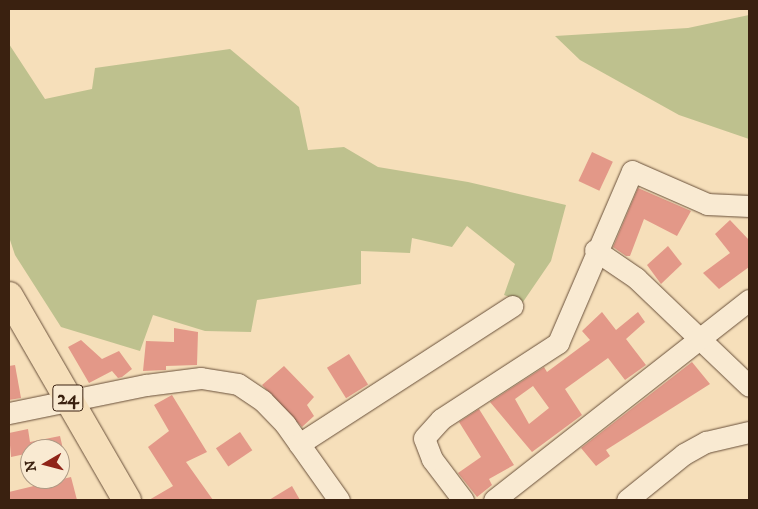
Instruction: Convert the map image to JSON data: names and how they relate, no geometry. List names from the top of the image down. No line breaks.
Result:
{"streets":{"main road":["24"]},"north":"left"}
